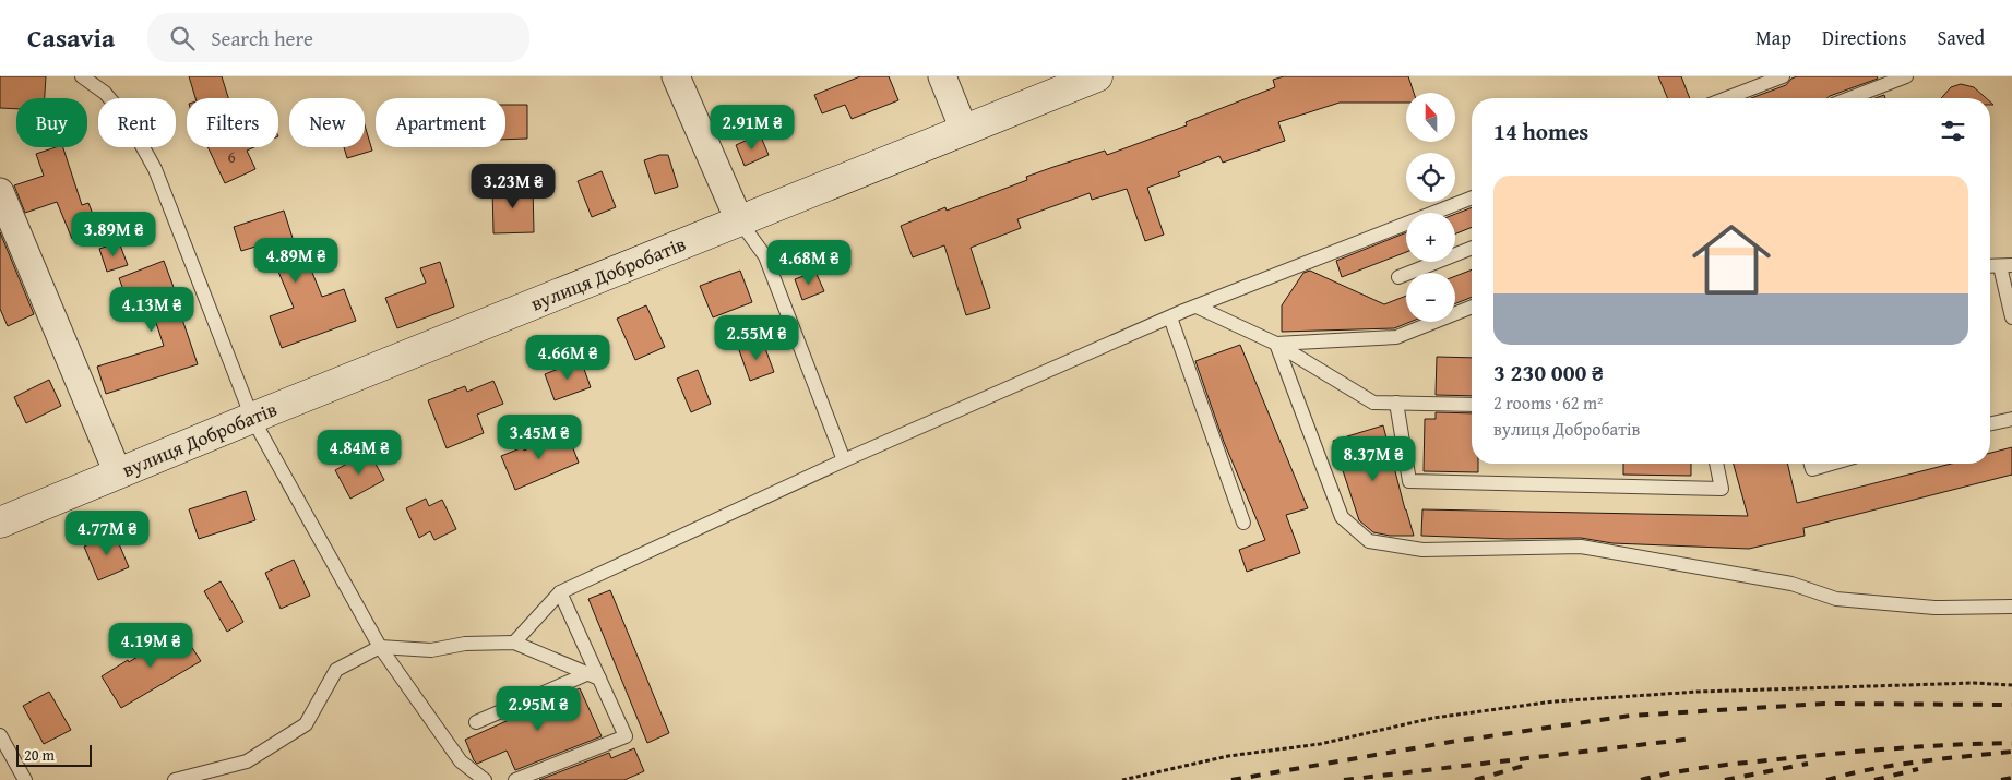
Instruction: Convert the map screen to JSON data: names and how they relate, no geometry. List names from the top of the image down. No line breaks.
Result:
{"streets":{"street":["вулиця Добробатів"]},"house_numbers":["6"],"scale_bar":"20 m","north":"top","page":{"header":"Casavia","search":"Search here","nav":["Map","Directions","Saved"],"map_buttons":["+","−"],"chip":["Buy","Rent","Filters","New","Apartment"],"heading":"14 homes","price":["2.91M ₴","3.23M ₴","3.89M ₴","4.89M ₴","4.68M ₴","4.13M ₴","2.55M ₴","4.66M ₴","3.45M ₴","4.84M ₴","8.37M ₴","4.77M ₴","4.19M ₴","2.95M ₴"],"list":[{"name":"3 230 000 ₴","note":"2 rooms · 62 m² · вулиця Добробатів"}],"scale":"20 m"}}
